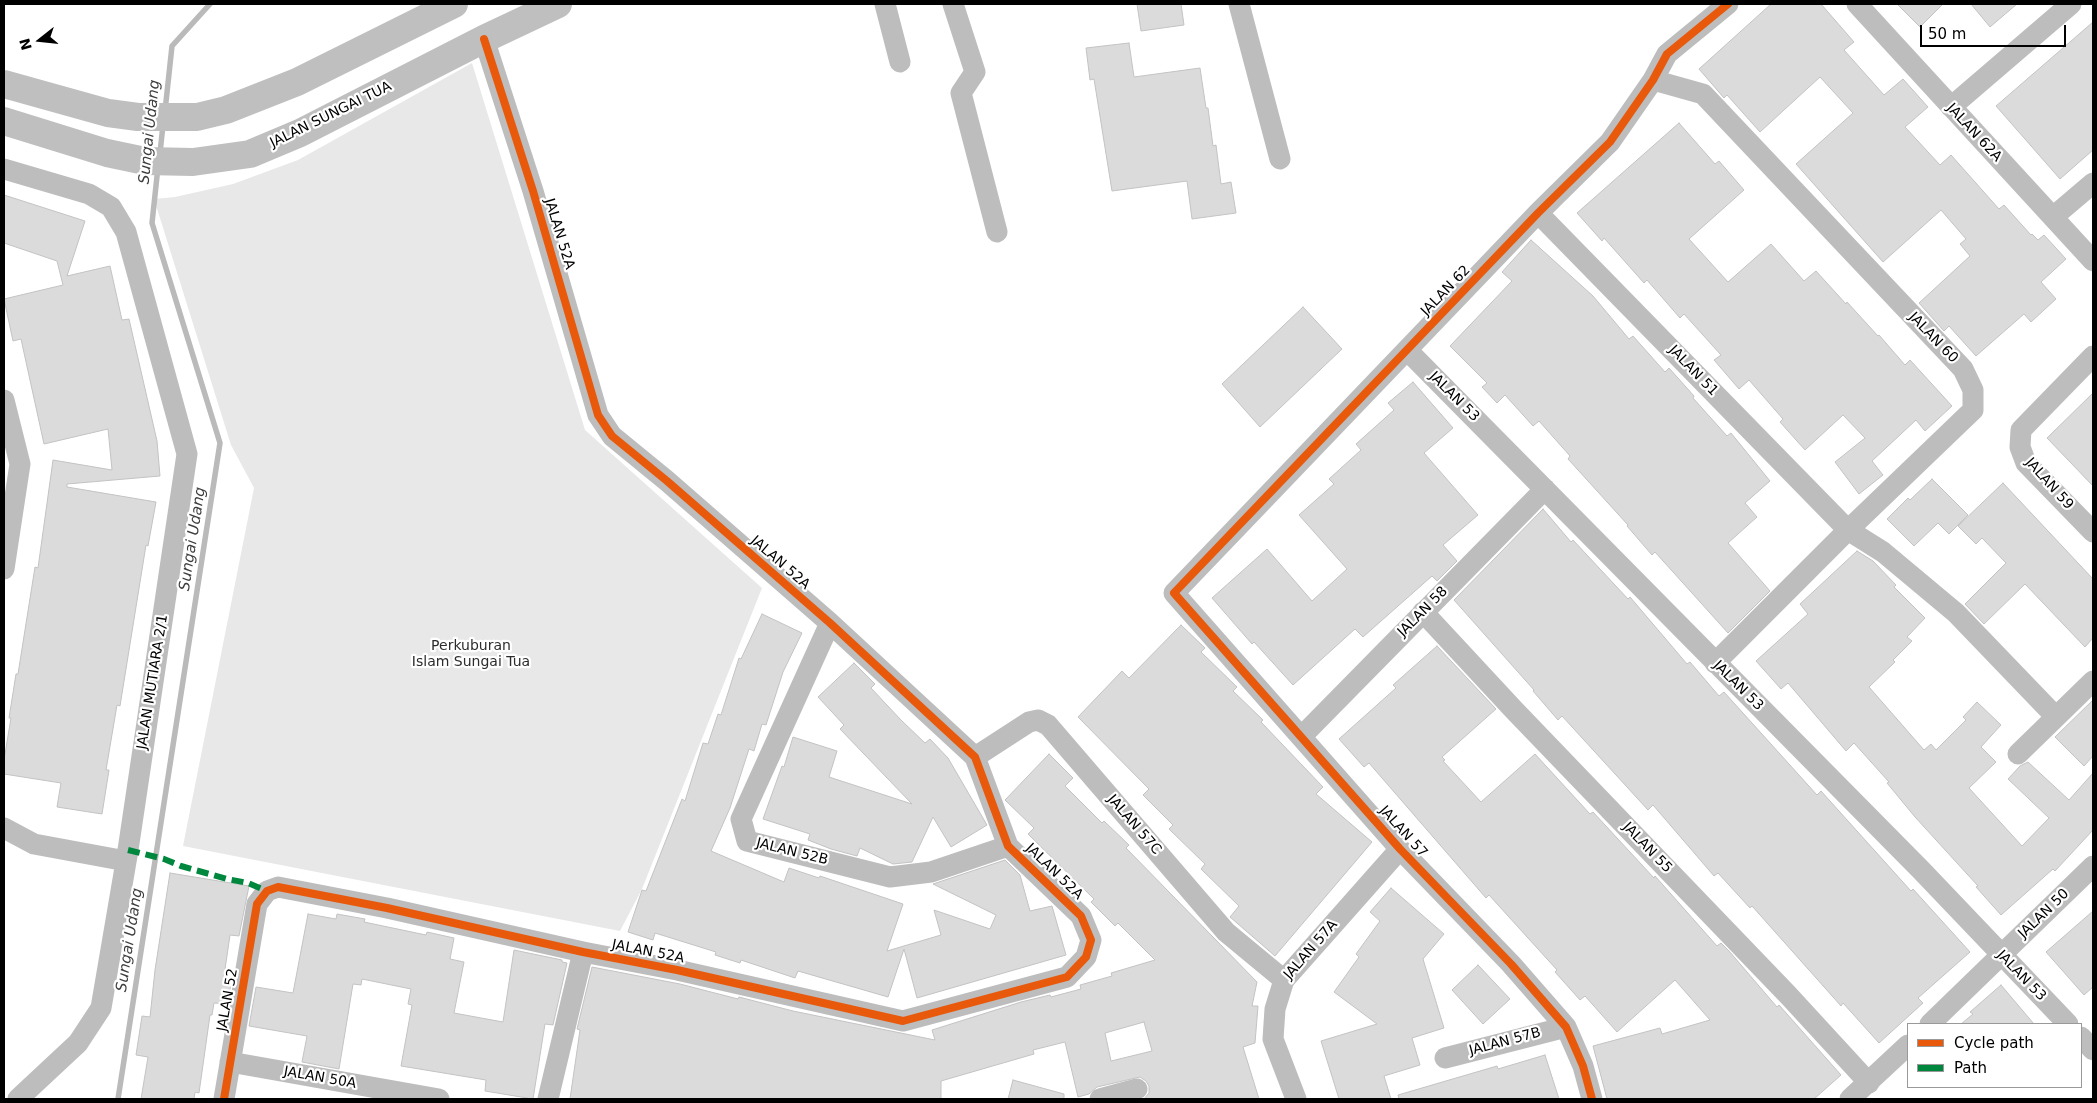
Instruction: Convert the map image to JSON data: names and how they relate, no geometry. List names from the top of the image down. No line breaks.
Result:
{"streets":{"main road":["JALAN SUNGAI TUA"],"street":["JALAN 62A","JALAN 52A","JALAN 62","JALAN 60","JALAN 51","JALAN 53","JALAN 59","JALAN 58","JALAN MUTIARA 2/1","JALAN 57C","JALAN 57","JALAN 55","JALAN 52B","JALAN 50","JALAN 57A","JALAN 52","JALAN 57B","JALAN 50A"]},"crossings":[["JALAN SUNGAI TUA","JALAN 52A"],["JALAN 52A","JALAN 57C"],["JALAN 52A","JALAN 52B"],["JALAN 52A","JALAN 52"],["JALAN 62","JALAN 60"],["JALAN 62","JALAN 51"],["JALAN 62","JALAN 53"],["JALAN 62","JALAN 57"],["JALAN 60","JALAN 51"],["JALAN 60","JALAN 53"],["JALAN 53","JALAN 58"],["JALAN 53","JALAN 50"],["JALAN 58","JALAN 57"],["JALAN 58","JALAN 55"],["JALAN 57C","JALAN 57A"],["JALAN 57","JALAN 57A"],["JALAN 57","JALAN 57B"],["JALAN 52","JALAN 50A"]],"water":["Sungai Udang"],"parks":["Perkuburan Islam Sungai Tua"],"legend":["Cycle path","Path"],"scale_bar":"50 m","north":"left"}
